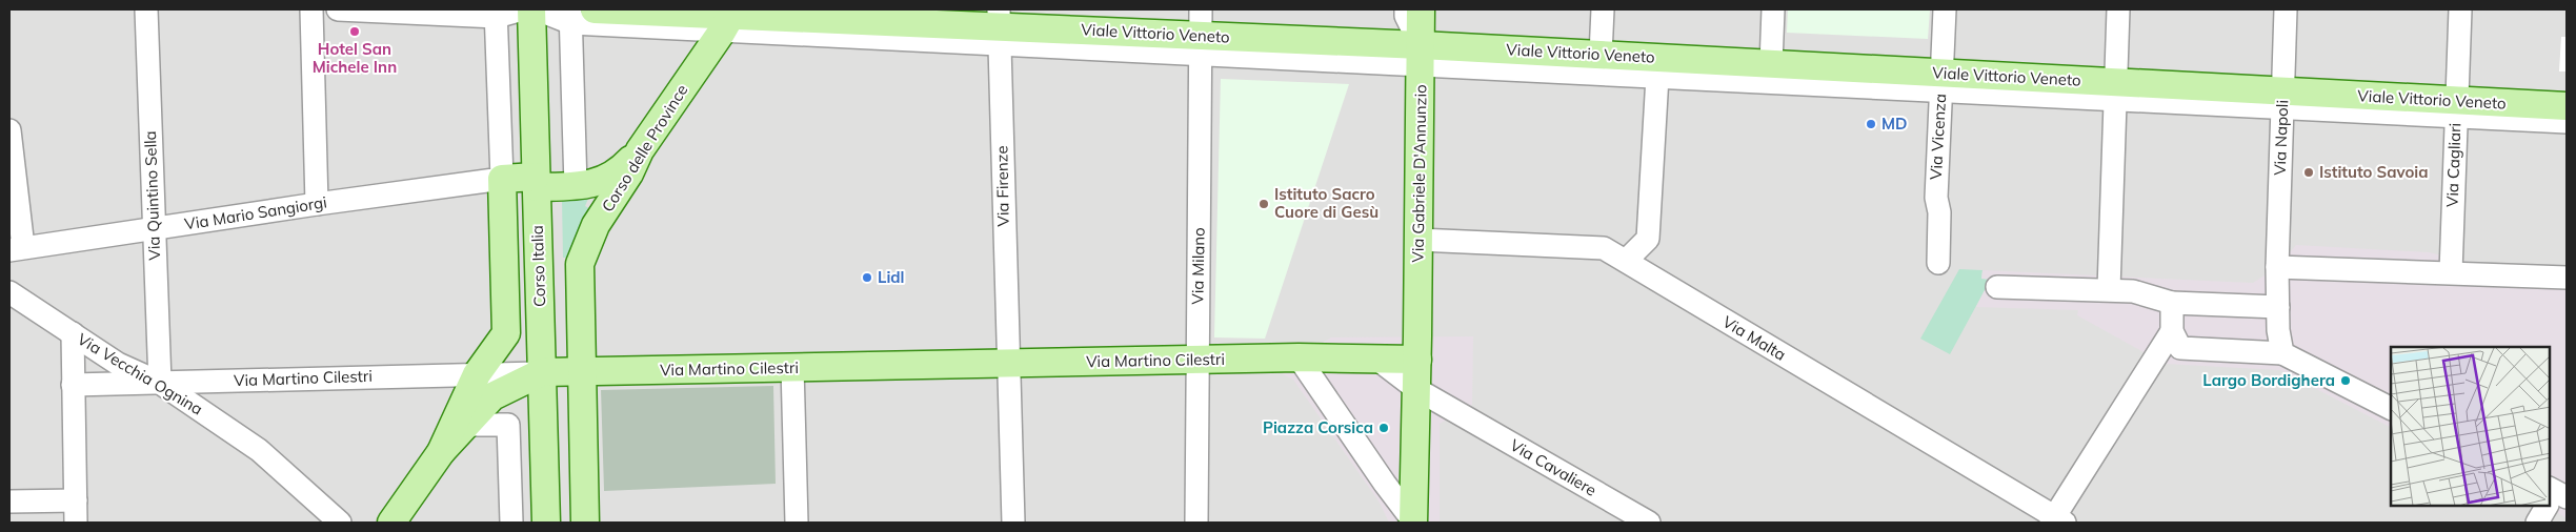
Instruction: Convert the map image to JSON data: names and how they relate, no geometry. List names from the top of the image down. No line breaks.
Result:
{"streets":{"main road":["Viale Vittorio Veneto","Corso delle Province","Via Gabriele D'Annunzio","Corso Italia","Via Martino Cilestri"],"street":["Via Vicenza","Via Napoli","Via Cagliari","Via Firenze","Via Quintino Sella","Via Mario Sangiorgi","Via Milano","Via Malta","Via Vecchia Ognina","Via Cavaliere"]},"crossings":[["Viale Vittorio Veneto","Via Vicenza"],["Viale Vittorio Veneto","Via Napoli"],["Viale Vittorio Veneto","Corso delle Province"],["Viale Vittorio Veneto","Via Cagliari"],["Viale Vittorio Veneto","Via Gabriele D'Annunzio"],["Viale Vittorio Veneto","Via Firenze"],["Viale Vittorio Veneto","Via Milano"],["Corso delle Province","Via Martino Cilestri"],["Via Gabriele D'Annunzio","Via Malta"],["Via Gabriele D'Annunzio","Via Martino Cilestri"],["Via Gabriele D'Annunzio","Via Cavaliere"],["Via Firenze","Via Martino Cilestri"],["Via Quintino Sella","Via Mario Sangiorgi"],["Via Quintino Sella","Via Martino Cilestri"],["Via Quintino Sella","Via Vecchia Ognina"],["Corso Italia","Via Martino Cilestri"],["Via Milano","Via Martino Cilestri"],["Via Martino Cilestri","Via Vecchia Ognina"],["Via Martino Cilestri","Via Cavaliere"]],"places":["Hotel San Michele Inn","MD","Istituto Savoia","Istituto Sacro Cuore di Gesù","Lidl","Largo Bordighera","Piazza Corsica"]}
